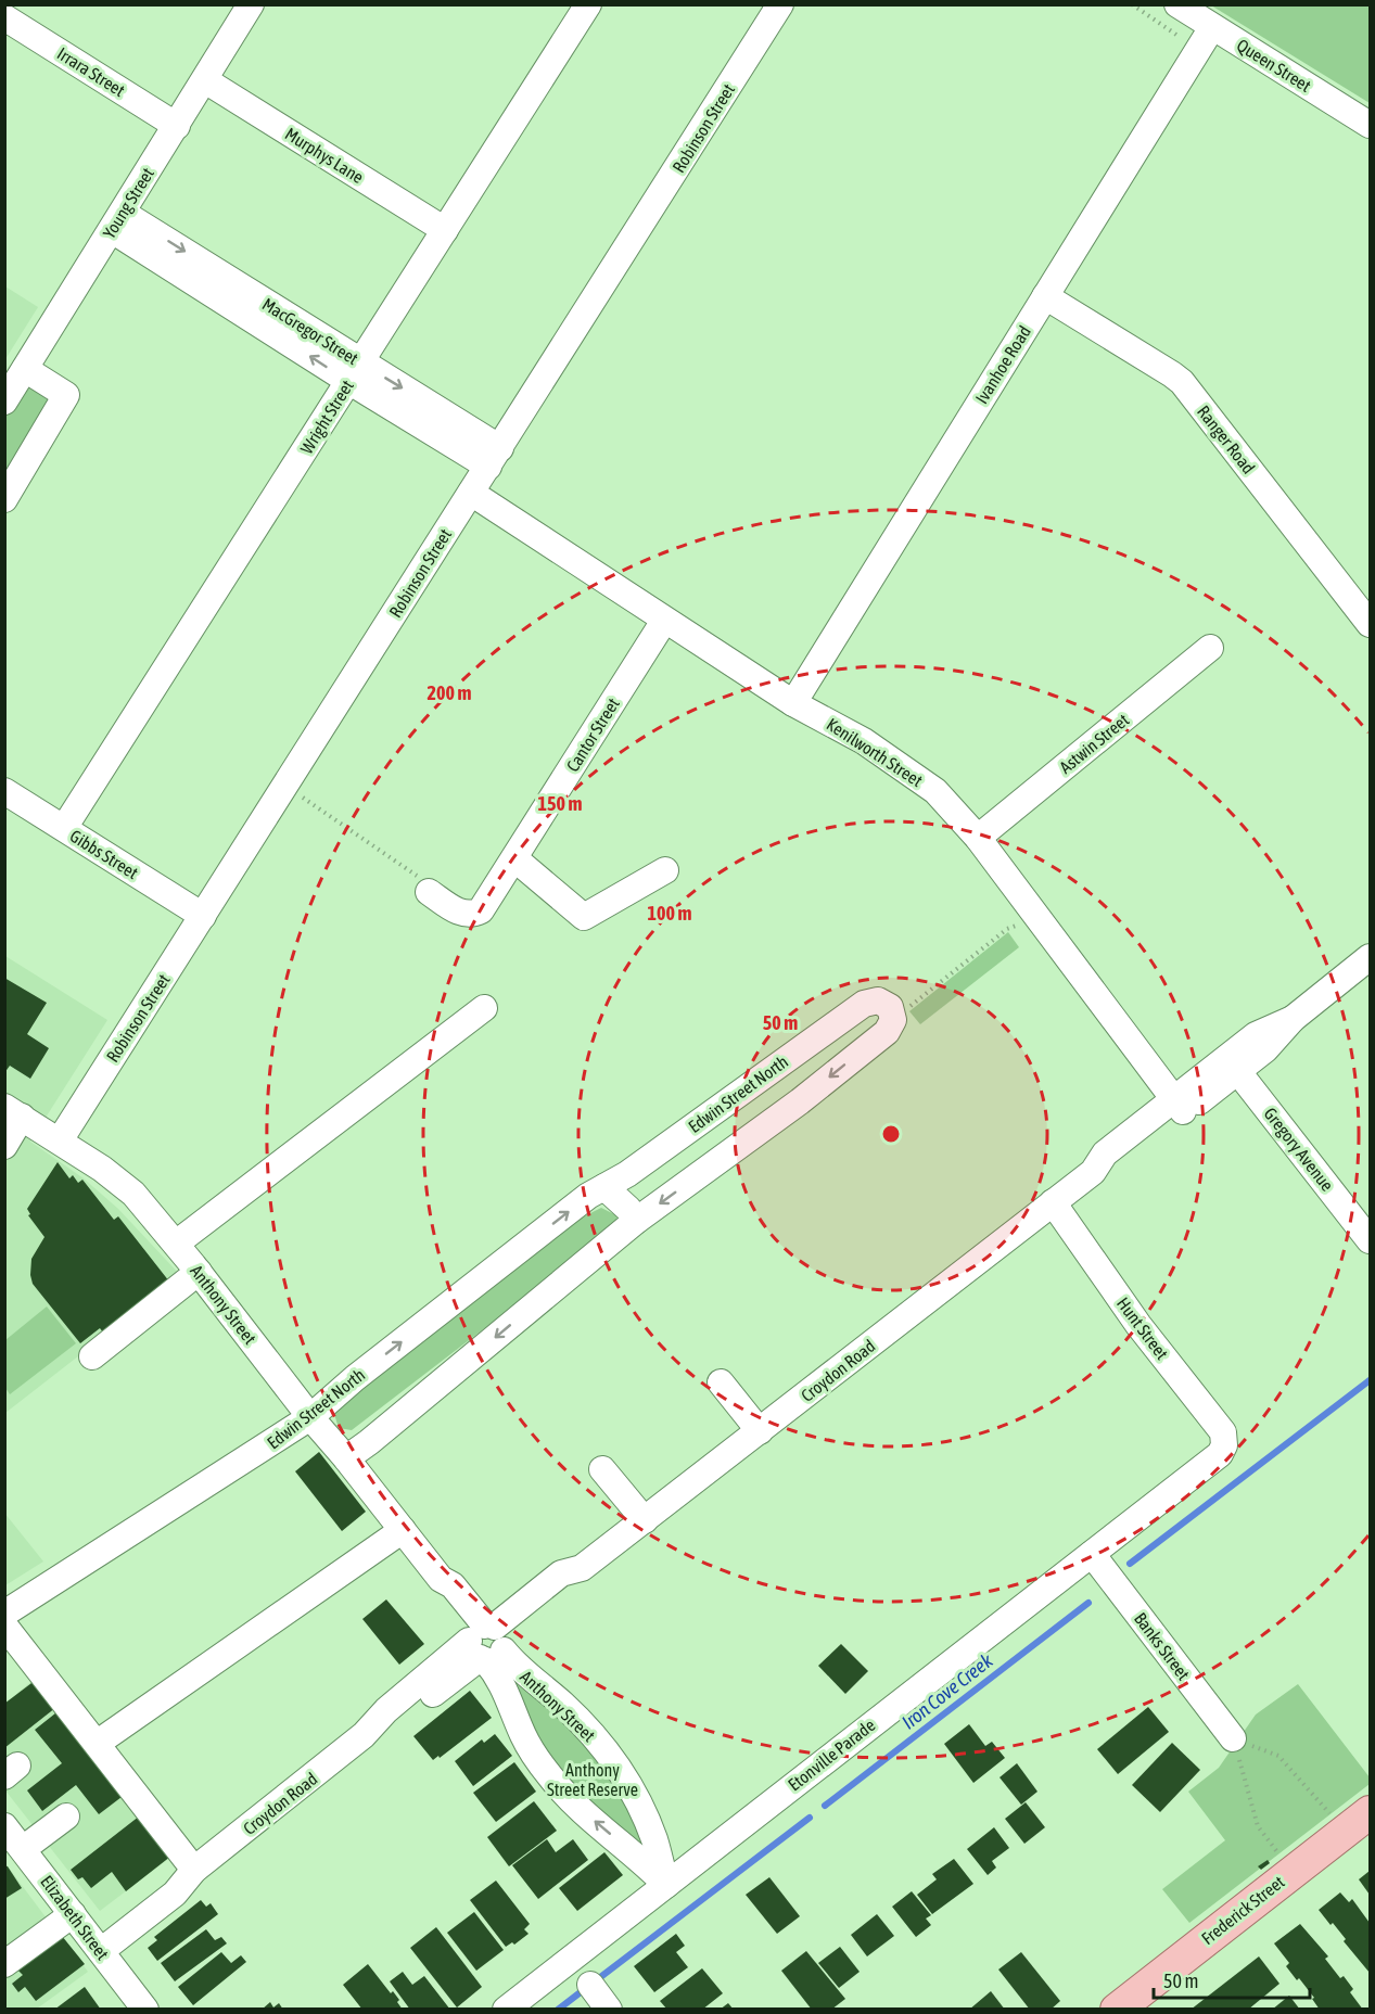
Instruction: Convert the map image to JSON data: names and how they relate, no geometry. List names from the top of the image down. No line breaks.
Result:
{"streets":{"main road":["Frederick Street"],"street":["Queen Street","Irrara Street","Robinson Street","Murphys Lane","Young Street","MacGregor Street","Ivanhoe Road","Wright Street","Ranger Road","Cantor Street","Astwin Street","Kenilworth Street","Gibbs Street","Edwin Street North","Gregory Avenue","Anthony Street","Hunt Street","Croydon Road","Banks Street","Etonville Parade","Elizabeth Street"]},"crossings":[["Queen Street","Ivanhoe Road"],["Irrara Street","Young Street"],["Robinson Street","MacGregor Street"],["Robinson Street","Kenilworth Street"],["Robinson Street","Gibbs Street"],["Robinson Street","Anthony Street"],["Murphys Lane","Young Street"],["Murphys Lane","Wright Street"],["Young Street","MacGregor Street"],["MacGregor Street","Wright Street"],["Ivanhoe Road","Ranger Road"],["Ivanhoe Road","Kenilworth Street"],["Wright Street","Gibbs Street"],["Cantor Street","Kenilworth Street"],["Astwin Street","Kenilworth Street"],["Kenilworth Street","Croydon Road"],["Edwin Street North","Anthony Street"],["Gregory Avenue","Croydon Road"],["Anthony Street","Croydon Road"],["Anthony Street","Etonville Parade"],["Hunt Street","Croydon Road"],["Hunt Street","Etonville Parade"],["Croydon Road","Elizabeth Street"],["Banks Street","Etonville Parade"]],"water":["Iron Cove Creek"],"parks":["Anthony Street Reserve"],"scale_bar":"50 m","rings":["200 m","150 m","100 m","50 m"]}
